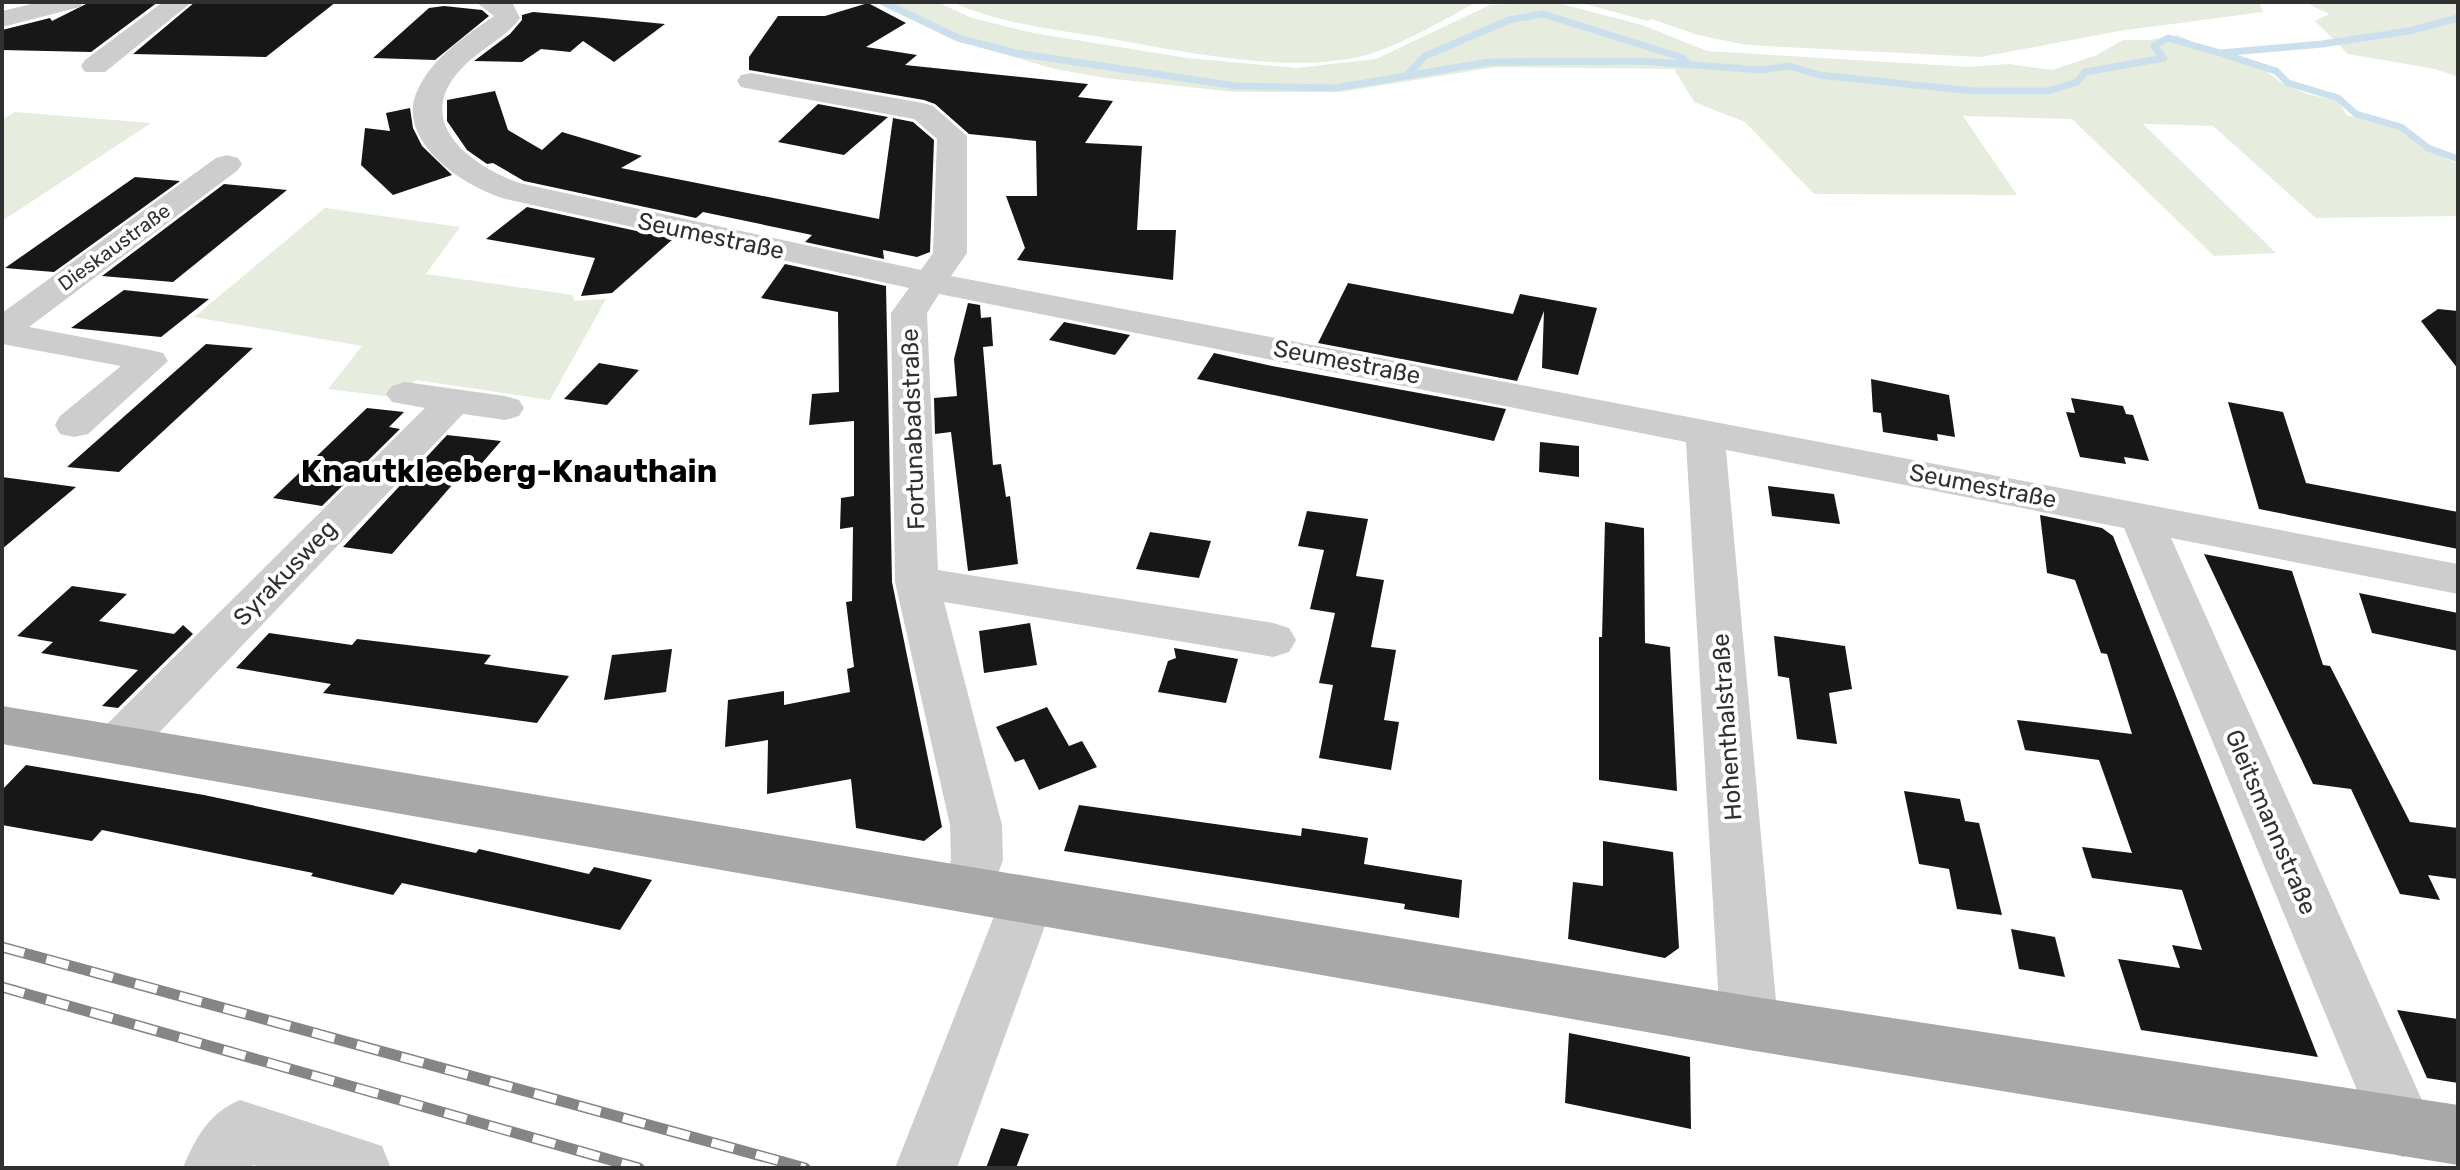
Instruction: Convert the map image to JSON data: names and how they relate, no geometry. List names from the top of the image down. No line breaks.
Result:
{"streets":{"street":["Seumestraße","Dieskaustraße","Fortunabadstraße","Syrakusweg","Hohenthalstraße","Gleitsmannstraße"]},"crossings":[["Seumestraße","Fortunabadstraße"],["Seumestraße","Hohenthalstraße"],["Seumestraße","Gleitsmannstraße"]],"districts":["Knautkleeberg-Knauthain"]}
